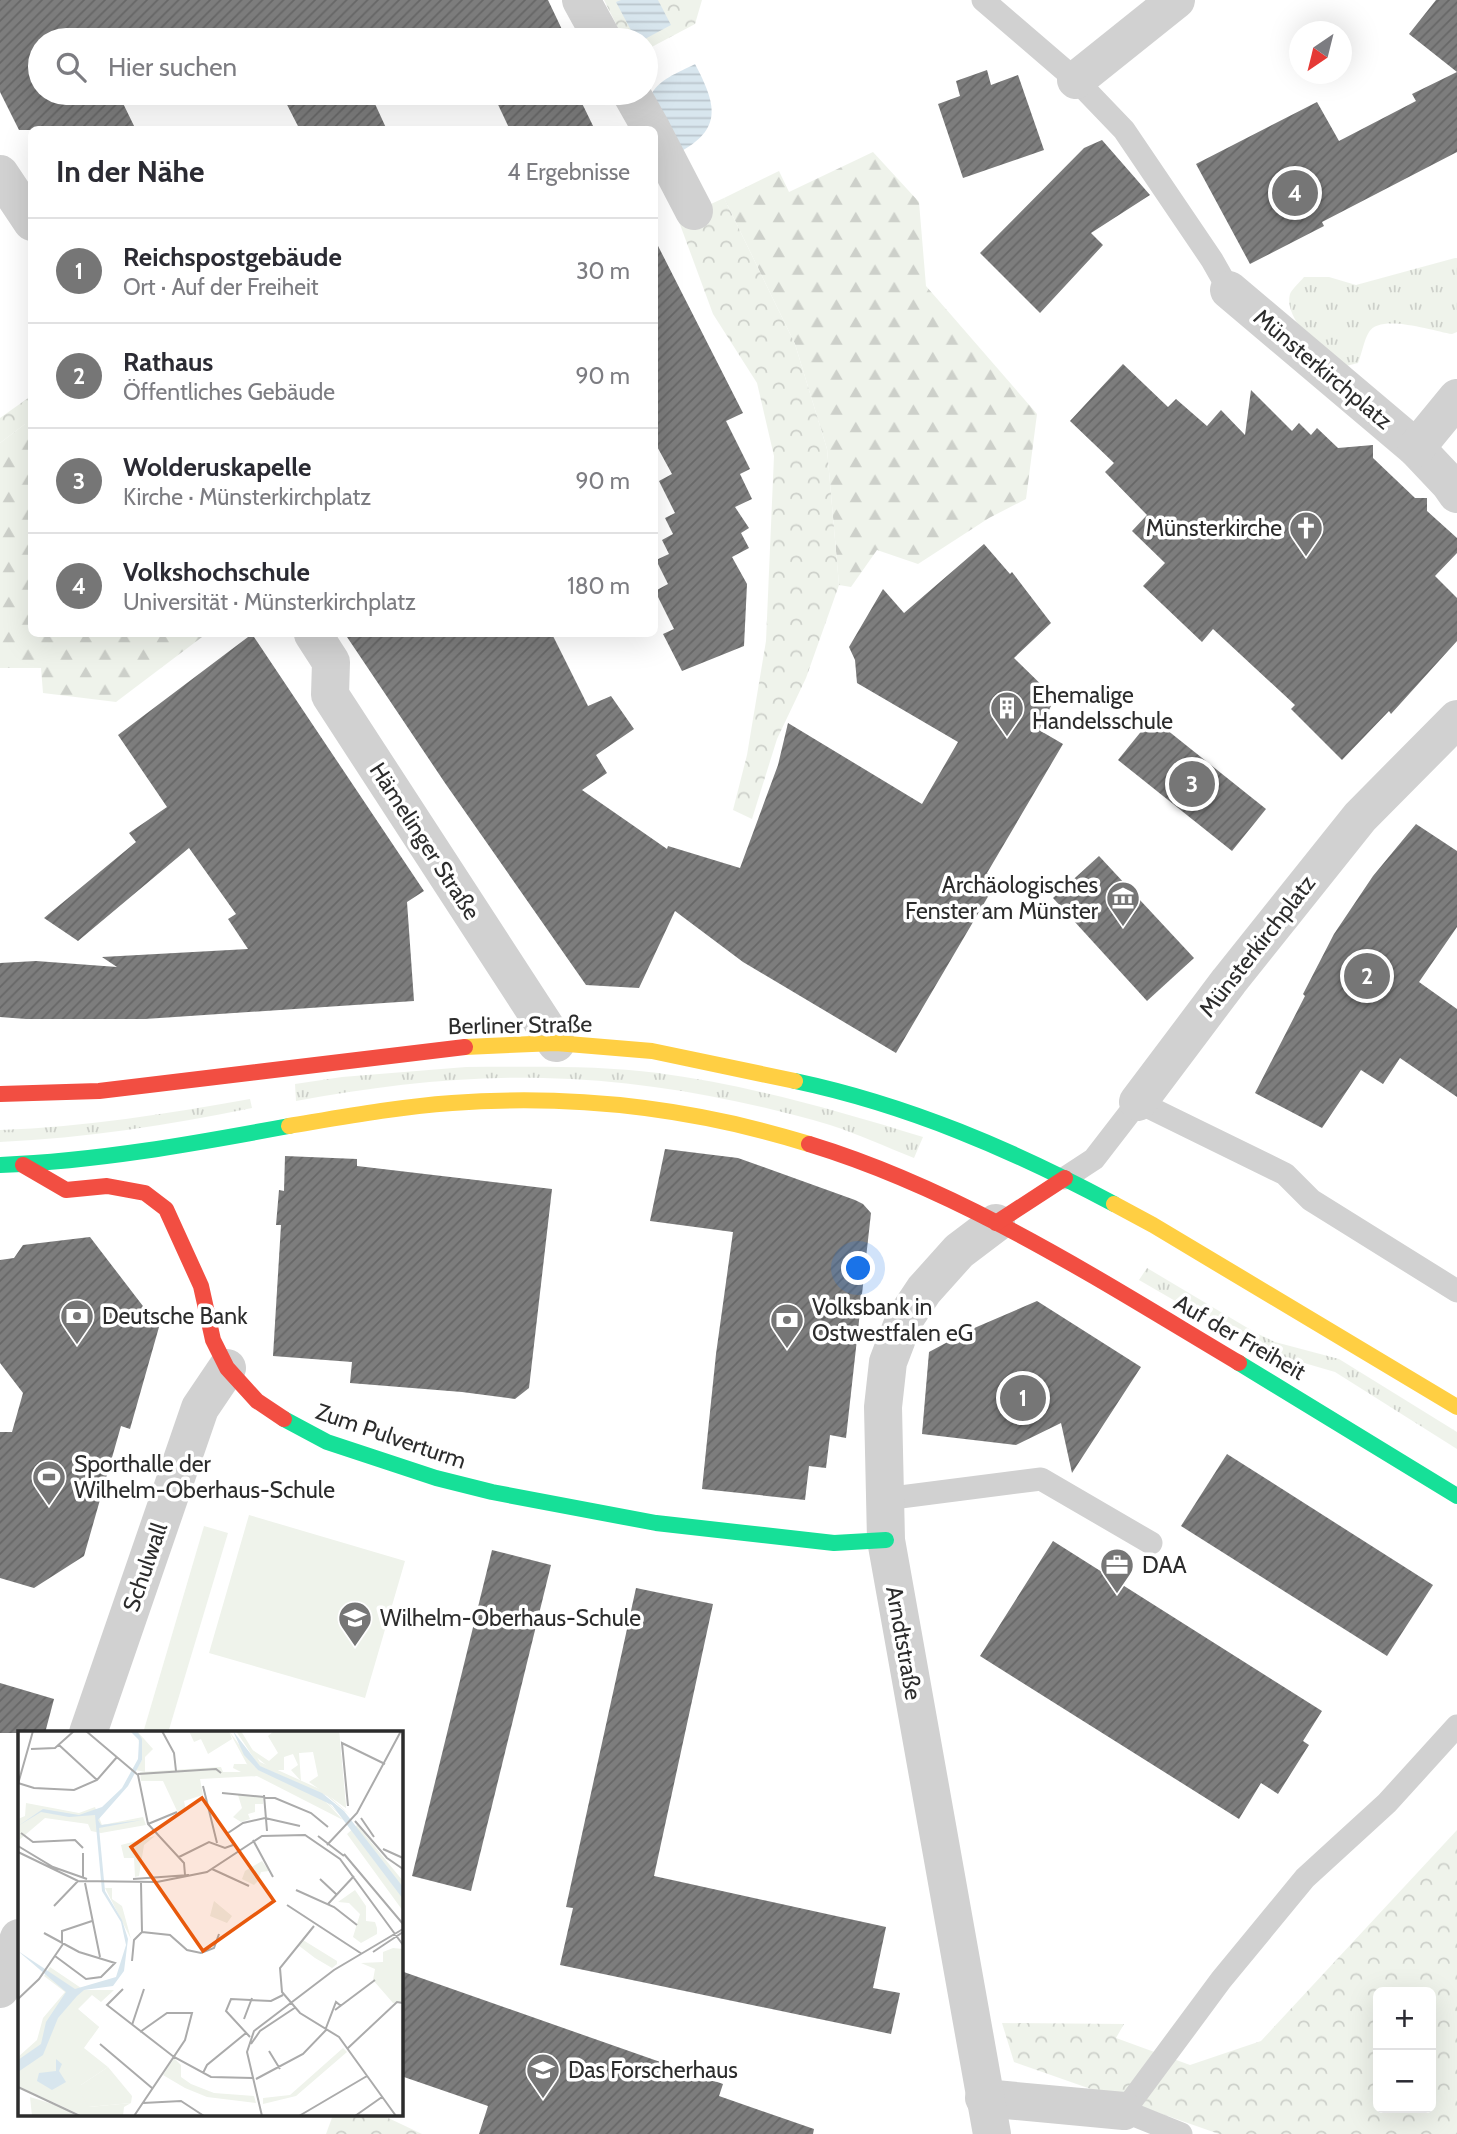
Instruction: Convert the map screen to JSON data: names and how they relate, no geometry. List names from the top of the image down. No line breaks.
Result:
{"streets":{"main road":["Berliner Straße","Auf der Freiheit","Zum Pulverturm"],"street":["Münsterkirchplatz","Hämelinger Straße","Schulwall","Arndtstraße"]},"crossings":[["Münsterkirchplatz","Berliner Straße"],["Hämelinger Straße","Berliner Straße"],["Auf der Freiheit","Arndtstraße"],["Zum Pulverturm","Schulwall"],["Zum Pulverturm","Arndtstraße"]],"places":{"church":["Münsterkirche"],"building":["Ehemalige Handelsschule"],"museum":["Archäologisches Fenster am Münster"],"bank":["Deutsche Bank","Volksbank in Ostwestfalen eG"],"sports":["Sporthalle der Wilhelm-Oberhaus-Schule"],"office":["DAA"],"school or university":["Wilhelm-Oberhaus-Schule","Das Forscherhaus"]},"north":"bottom left","page":{"search":"Hier suchen","heading":["In der Nähe","4 Ergebnisse"],"pins":["4","3","2","1"],"list":[{"mark":"1","name":"Reichspostgebäude","note":"Ort · Auf der Freiheit","value":"30 m"},{"mark":"2","name":"Rathaus","note":"Öffentliches Gebäude","value":"90 m"},{"mark":"3","name":"Wolderuskapelle","note":"Kirche · Münsterkirchplatz","value":"90 m"},{"mark":"4","name":"Volkshochschule","note":"Universität · Münsterkirchplatz","value":"180 m"}],"map_buttons":["+","−"]}}
